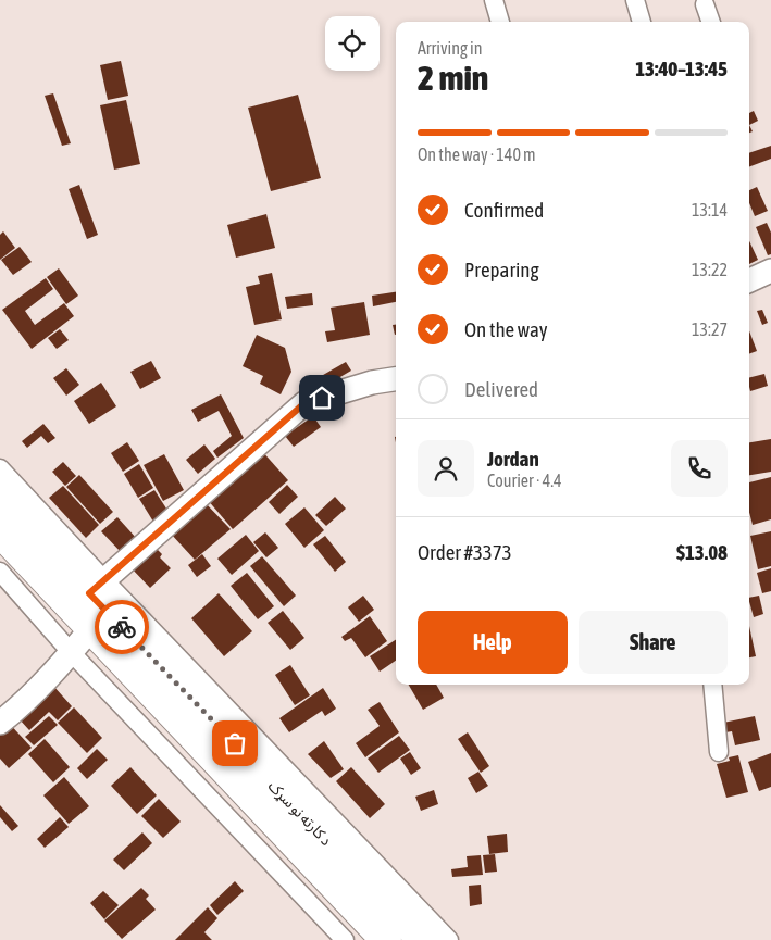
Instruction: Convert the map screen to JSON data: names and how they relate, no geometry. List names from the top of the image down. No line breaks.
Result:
{"streets":{"highway":["د کارته نو سړک"]},"page":{"heading":["2 min","Arriving in","13:40–13:45"],"panel":["Jordan","Courier · 4.4","Order #3373","$13.08"],"bar":"On the way · 140 m","list":[["Confirmed","13:14"],["Preparing","13:22"],["On the way","13:27"],"Delivered"],"buttons":["Help","Share"]}}
